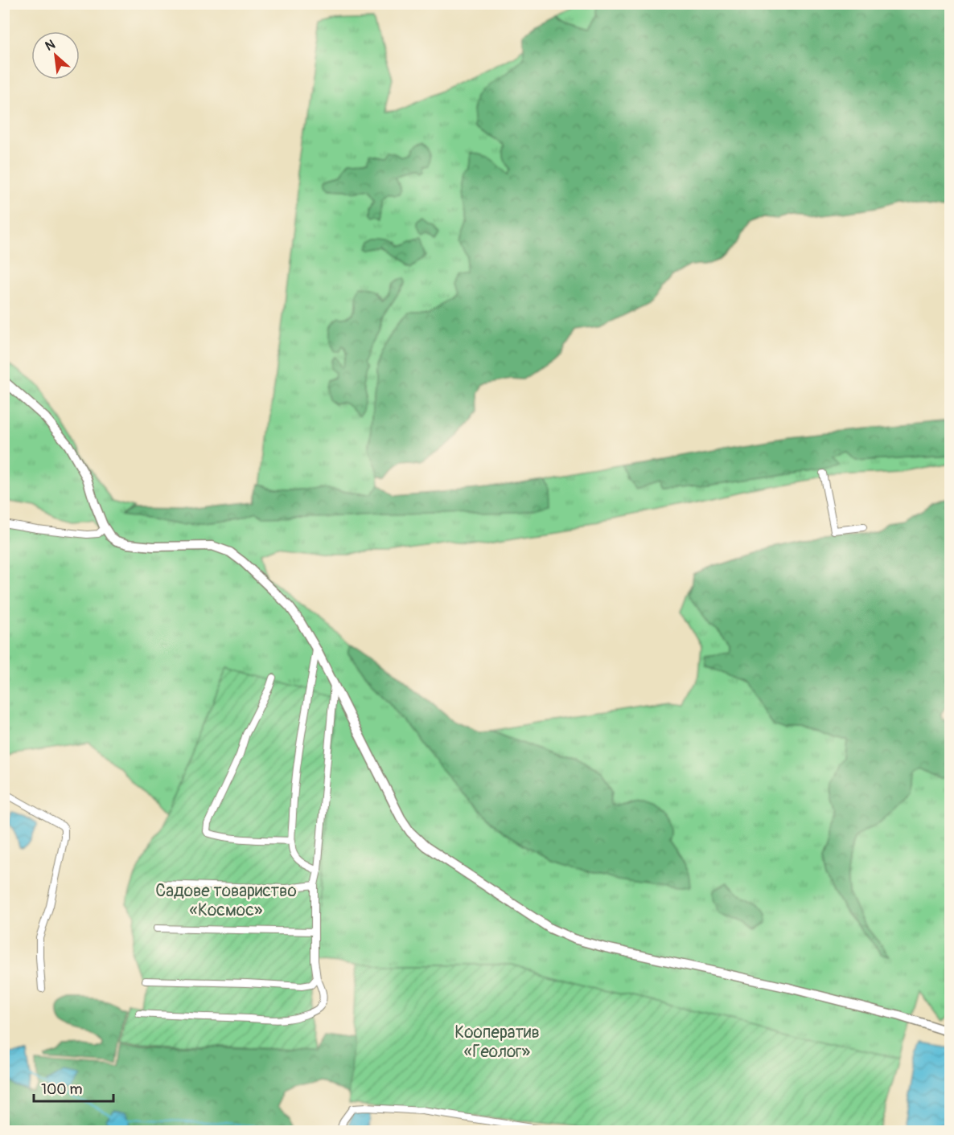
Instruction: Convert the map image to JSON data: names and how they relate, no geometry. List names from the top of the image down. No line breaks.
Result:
{"parks":["Садове товариство «Космос»","Кооператив «Геолог»"],"scale_bar":"100 m","north":"top left"}
